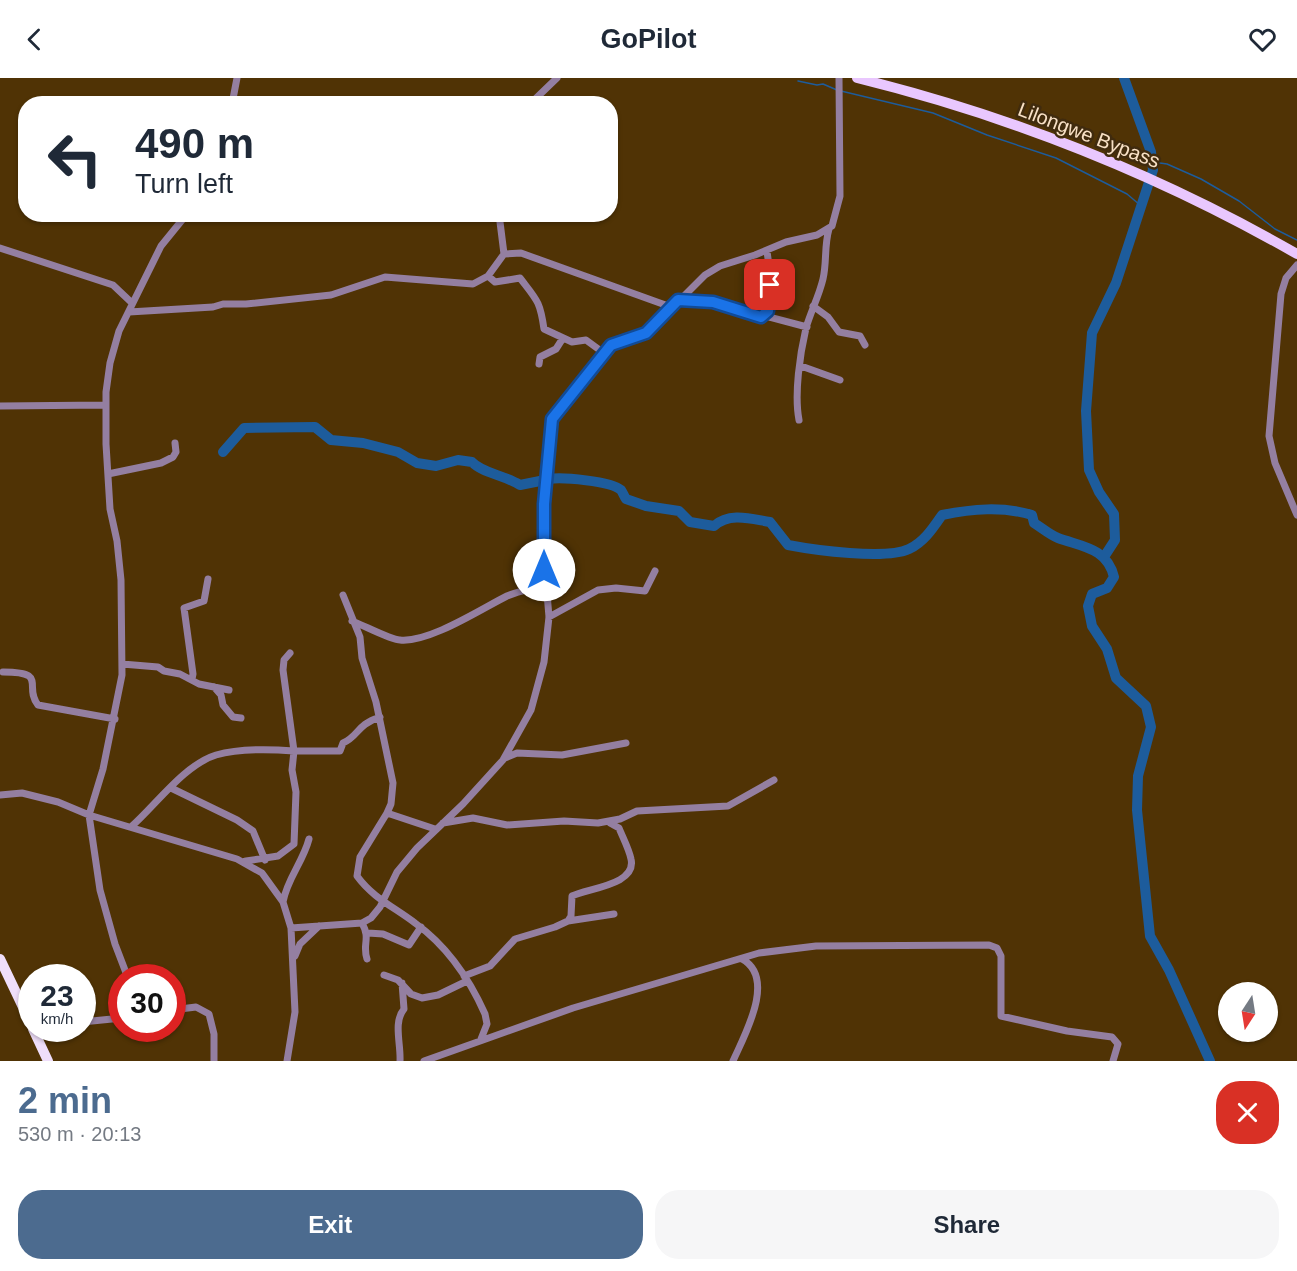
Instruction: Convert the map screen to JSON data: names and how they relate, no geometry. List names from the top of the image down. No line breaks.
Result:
{"streets":{"main road":["Lilongwe Bypass"]},"north":"bottom","page":{"header":"GoPilot","turn":["490 m","Turn left"],"speed":"23 km/h","limit":"30","heading":["2 min","530 m · 20:13"],"buttons":["Exit","Share"]}}
